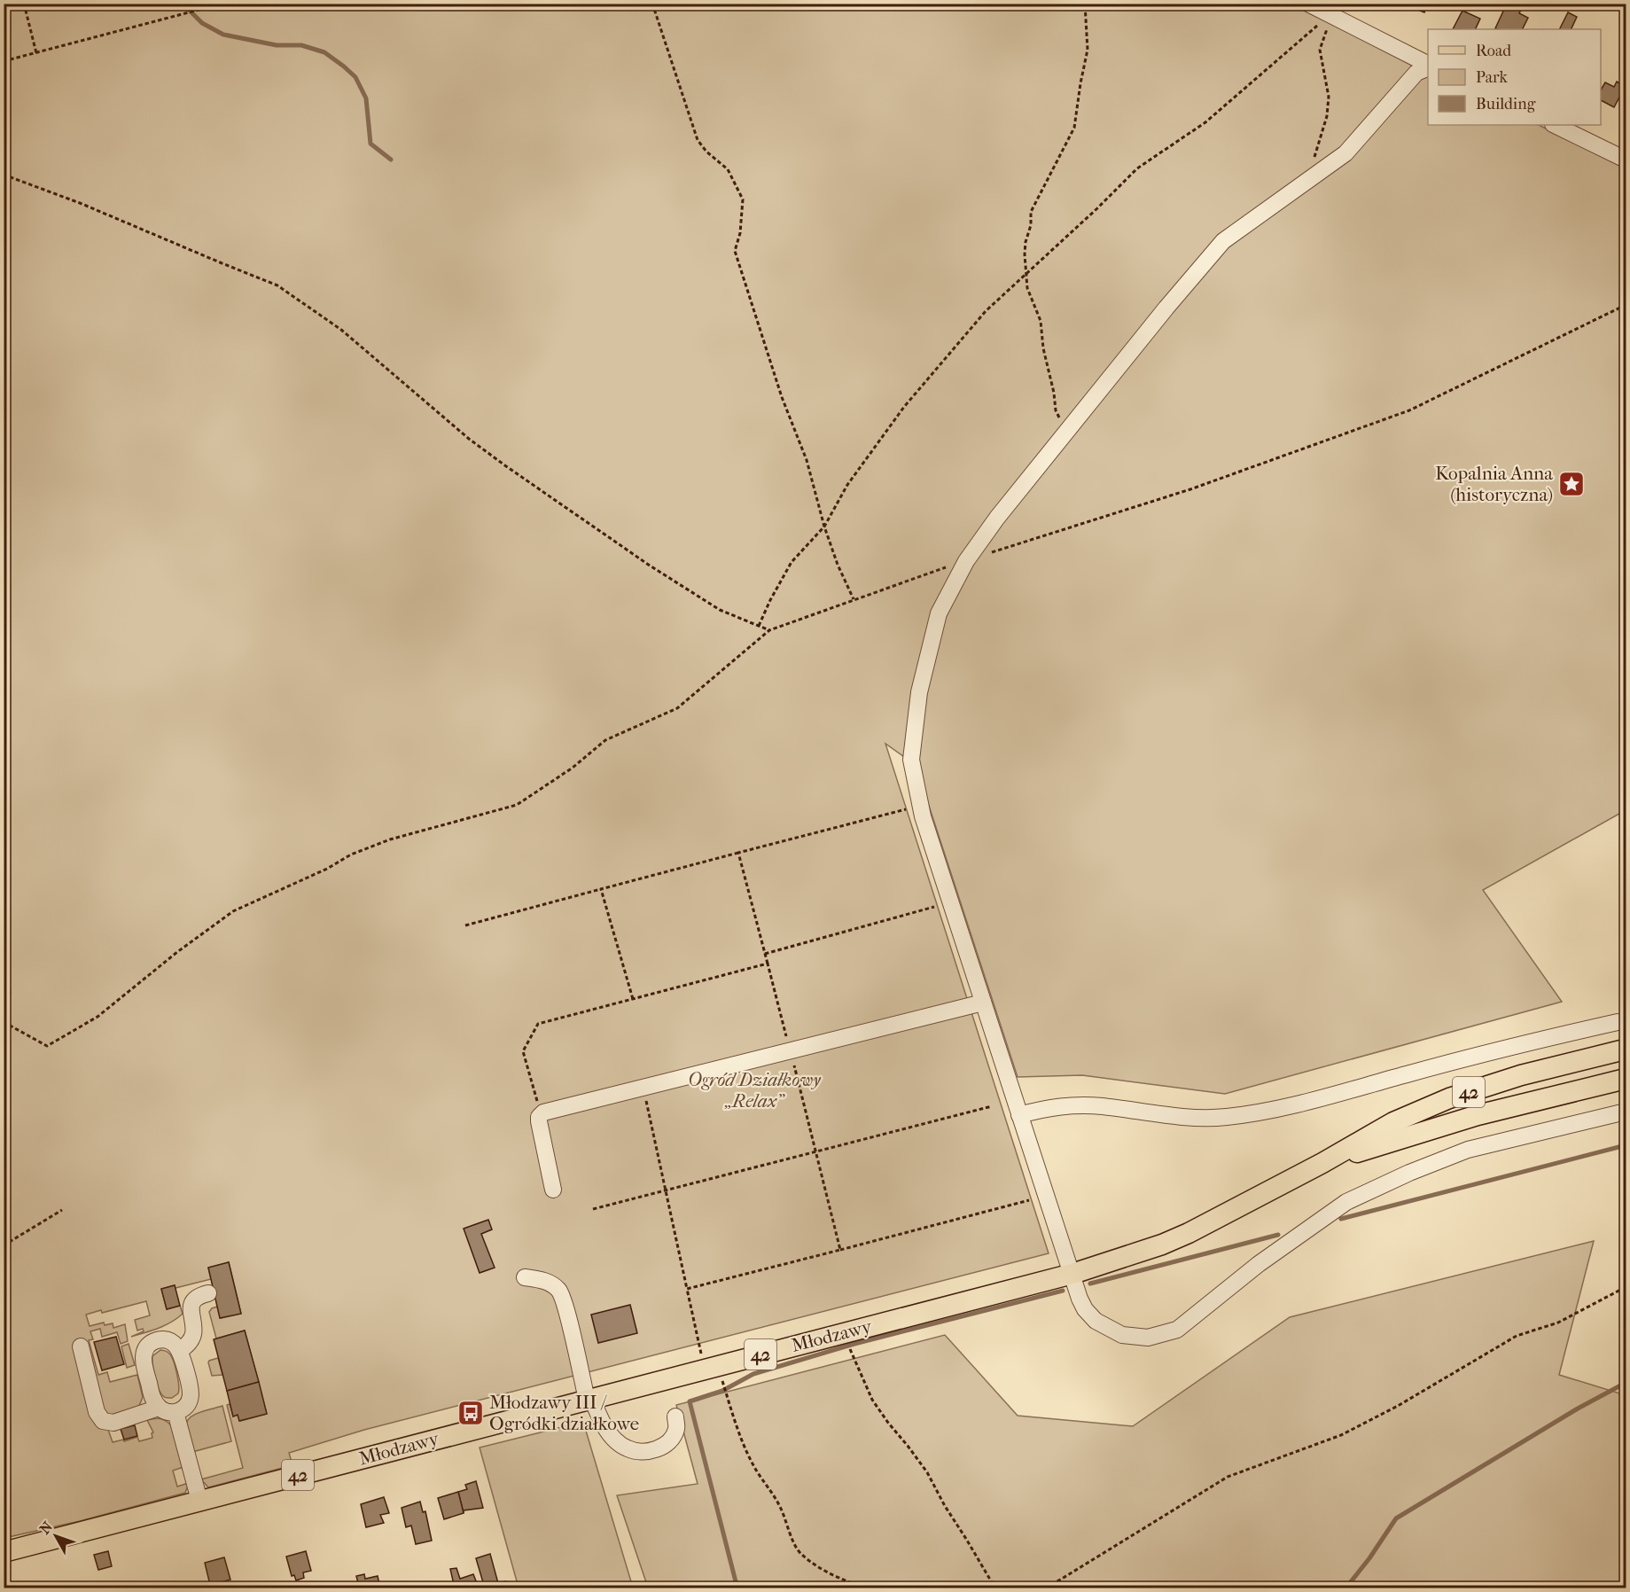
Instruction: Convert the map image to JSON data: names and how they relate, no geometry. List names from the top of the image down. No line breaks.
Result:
{"streets":{"main road":["42","Młodzawy"]},"crossings":[["42","Młodzawy"]],"parks":["Ogród Działkowy „Relax”"],"places":{"place":["Kopalnia Anna (historyczna)"],"bus stop":["Młodzawy III / Ogródki działkowe"]},"legend":["Road","Park","Building"],"north":"top left"}
